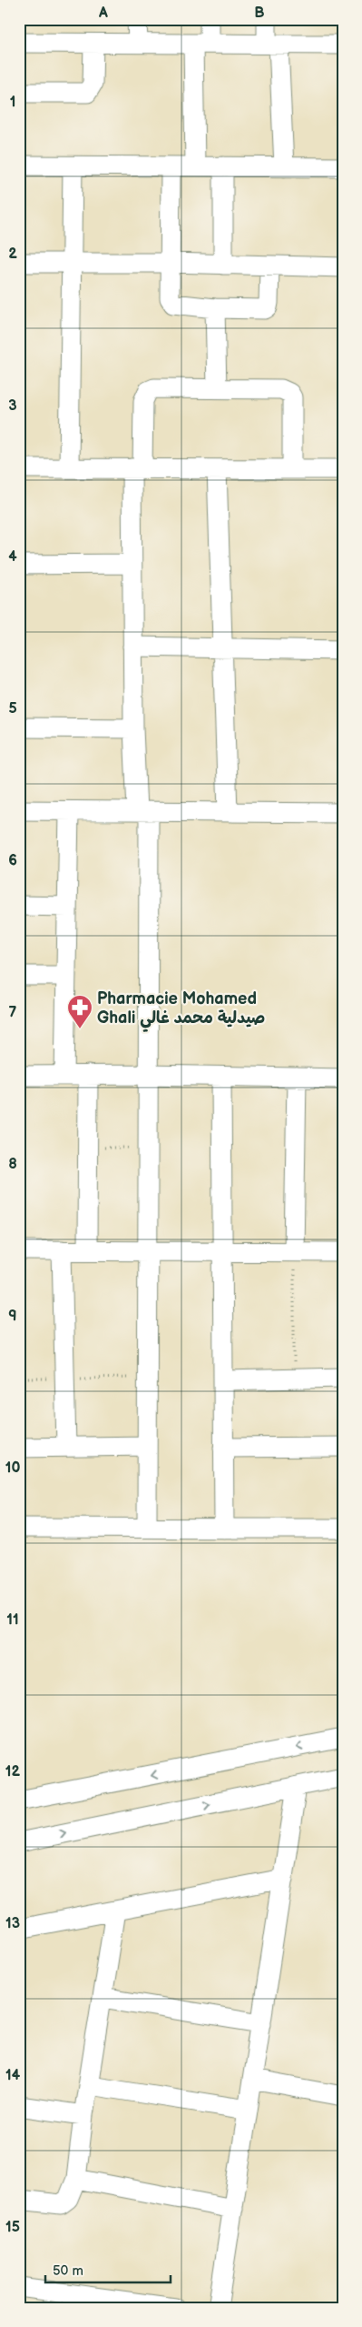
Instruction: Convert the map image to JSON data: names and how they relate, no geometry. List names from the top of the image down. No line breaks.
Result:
{"places":{"pharmacy":["Pharmacie Mohamed Ghali صيدلية محمد غالي"]},"scale_bar":"50 m","grid":{"columns":["A","B"],"rows":["1","2","3","4","5","6","7","8","9","10","11","12","13","14","15"]}}
